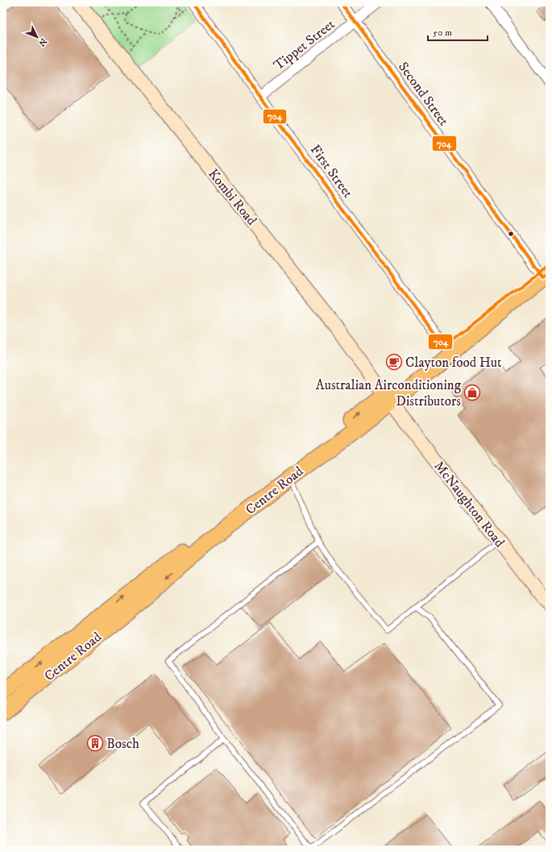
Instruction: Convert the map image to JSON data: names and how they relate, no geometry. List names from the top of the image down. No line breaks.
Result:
{"streets":{"main road":["Kombi Road","Centre Road","McNaughton Road"],"street":["Tippet Street","Second Street","First Street"]},"crossings":[["Tippet Street","Second Street"],["Tippet Street","First Street"],["Second Street","Centre Road"],["First Street","Centre Road"],["Kombi Road","Centre Road"],["Kombi Road","McNaughton Road"],["Centre Road","McNaughton Road"]],"places":{"cafe":["Clayton food Hut"],"shop":["Australian Airconditioning Distributors"],"building":["Bosch"]},"lines":["transit line 704"],"scale_bar":"50 m","north":"bottom right"}
